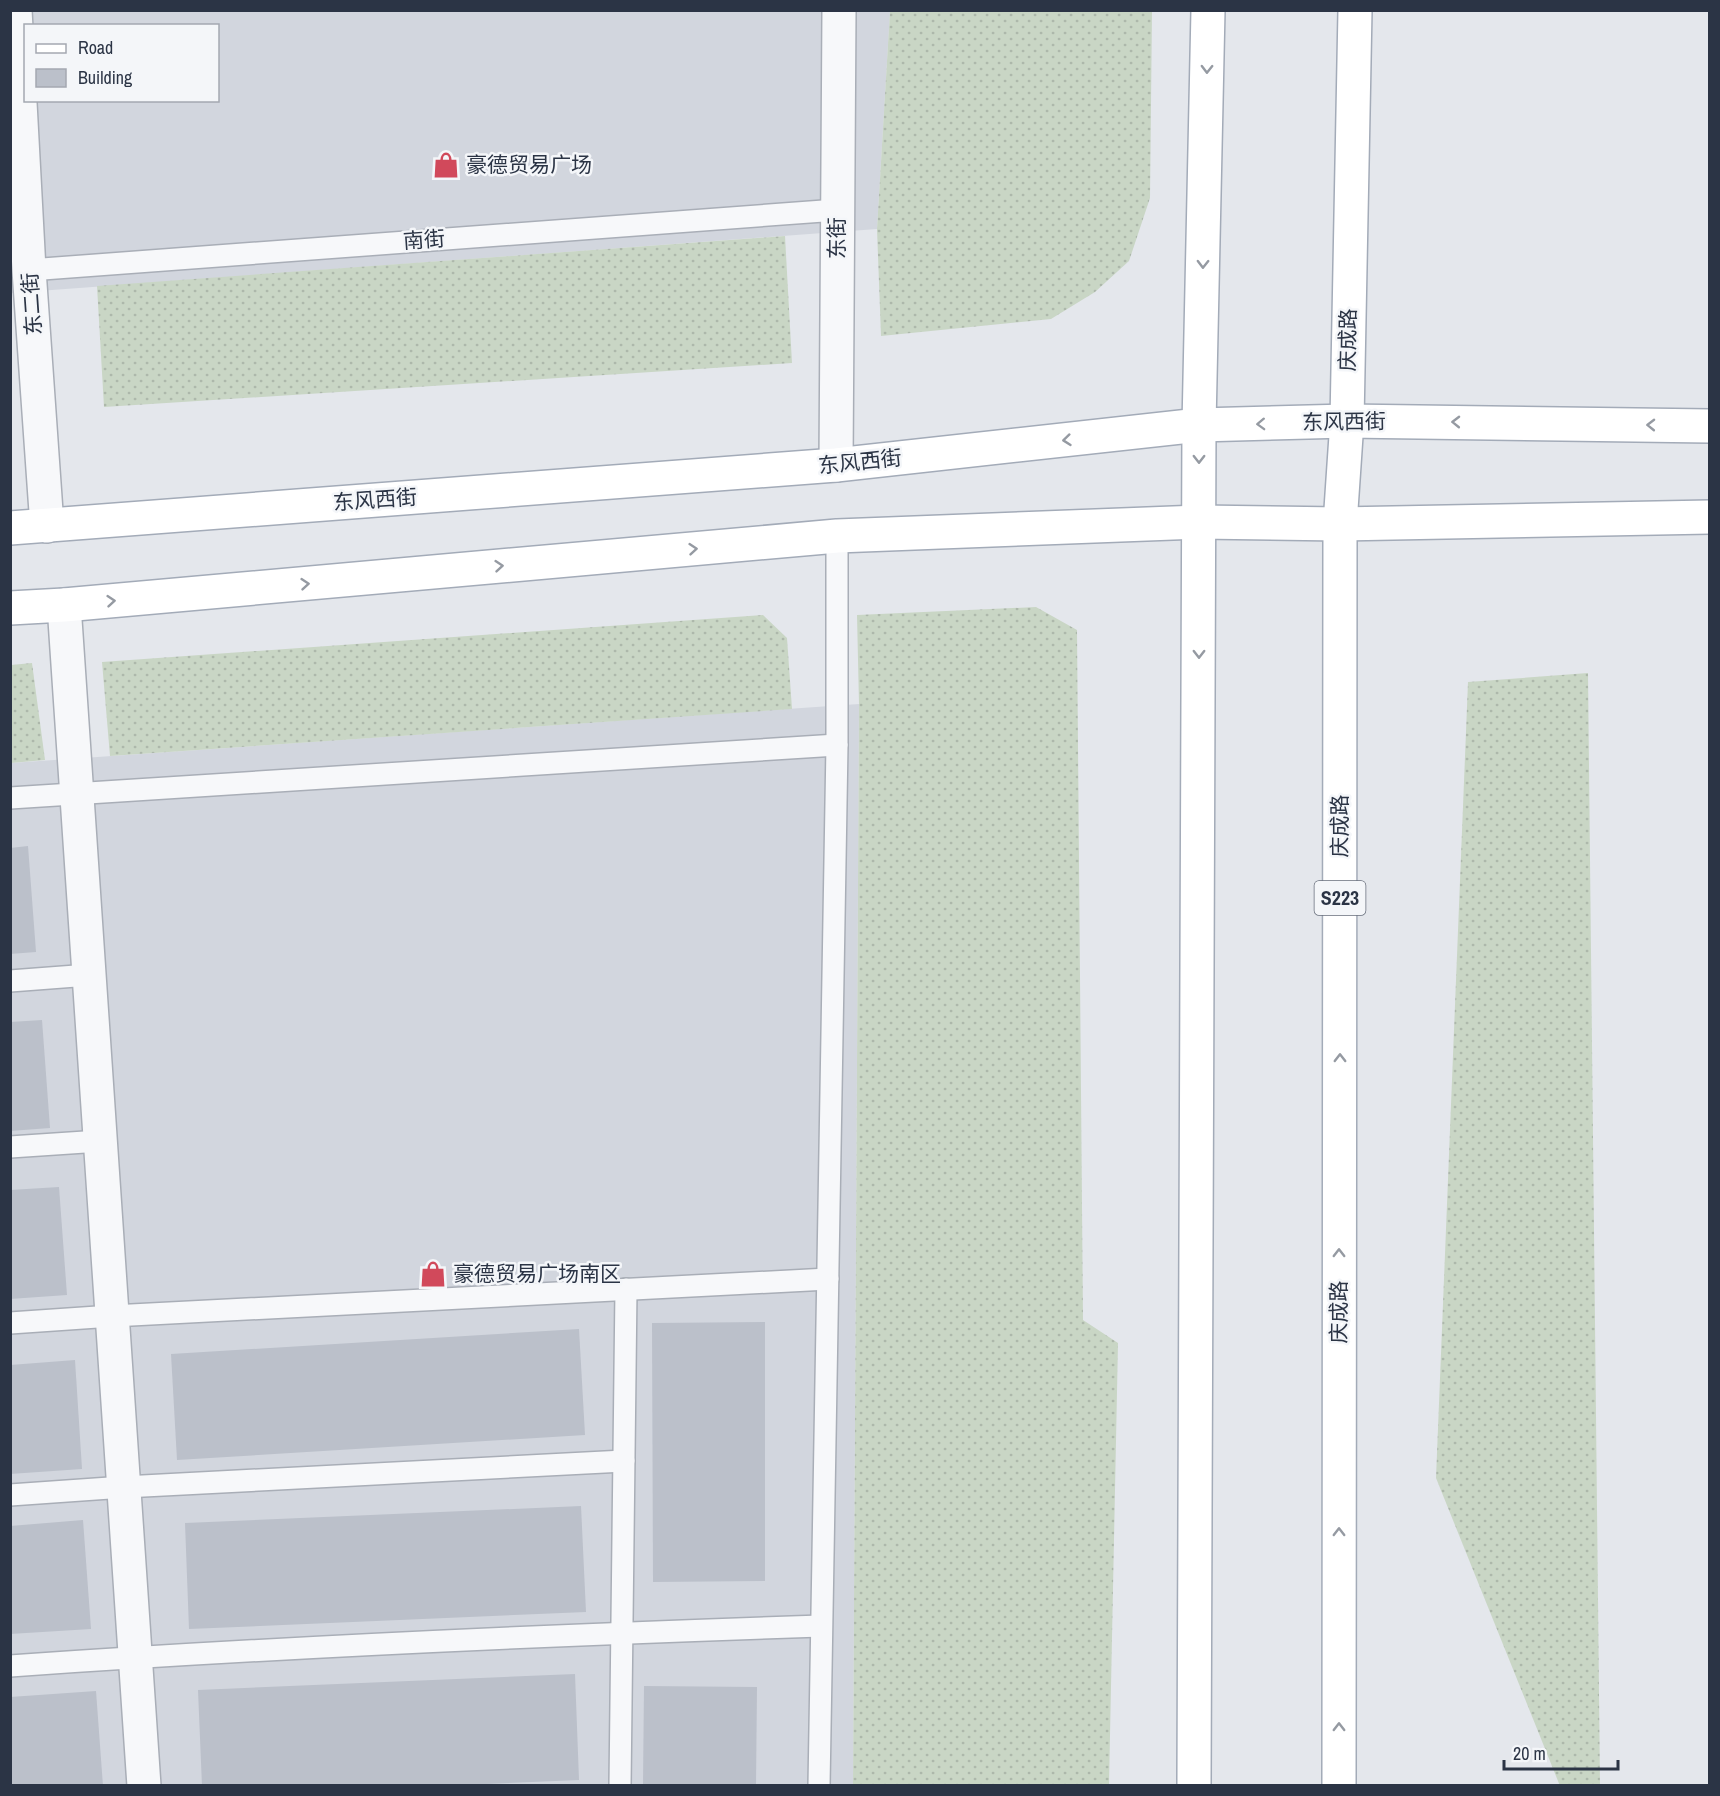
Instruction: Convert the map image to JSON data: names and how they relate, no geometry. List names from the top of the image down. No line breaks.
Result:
{"streets":{"main road":["庆成路","东风西街","S223"],"street":["东街","东二街"],"lane":["南街"]},"crossings":[["东街","南街"],["东街","东风西街"],["南街","东二街"],["东二街","东风西街"],["庆成路","东风西街"]],"places":{"shop":["豪德贸易广场","豪德贸易广场南区"]},"legend":["Road","Building"],"scale_bar":"20 m"}
